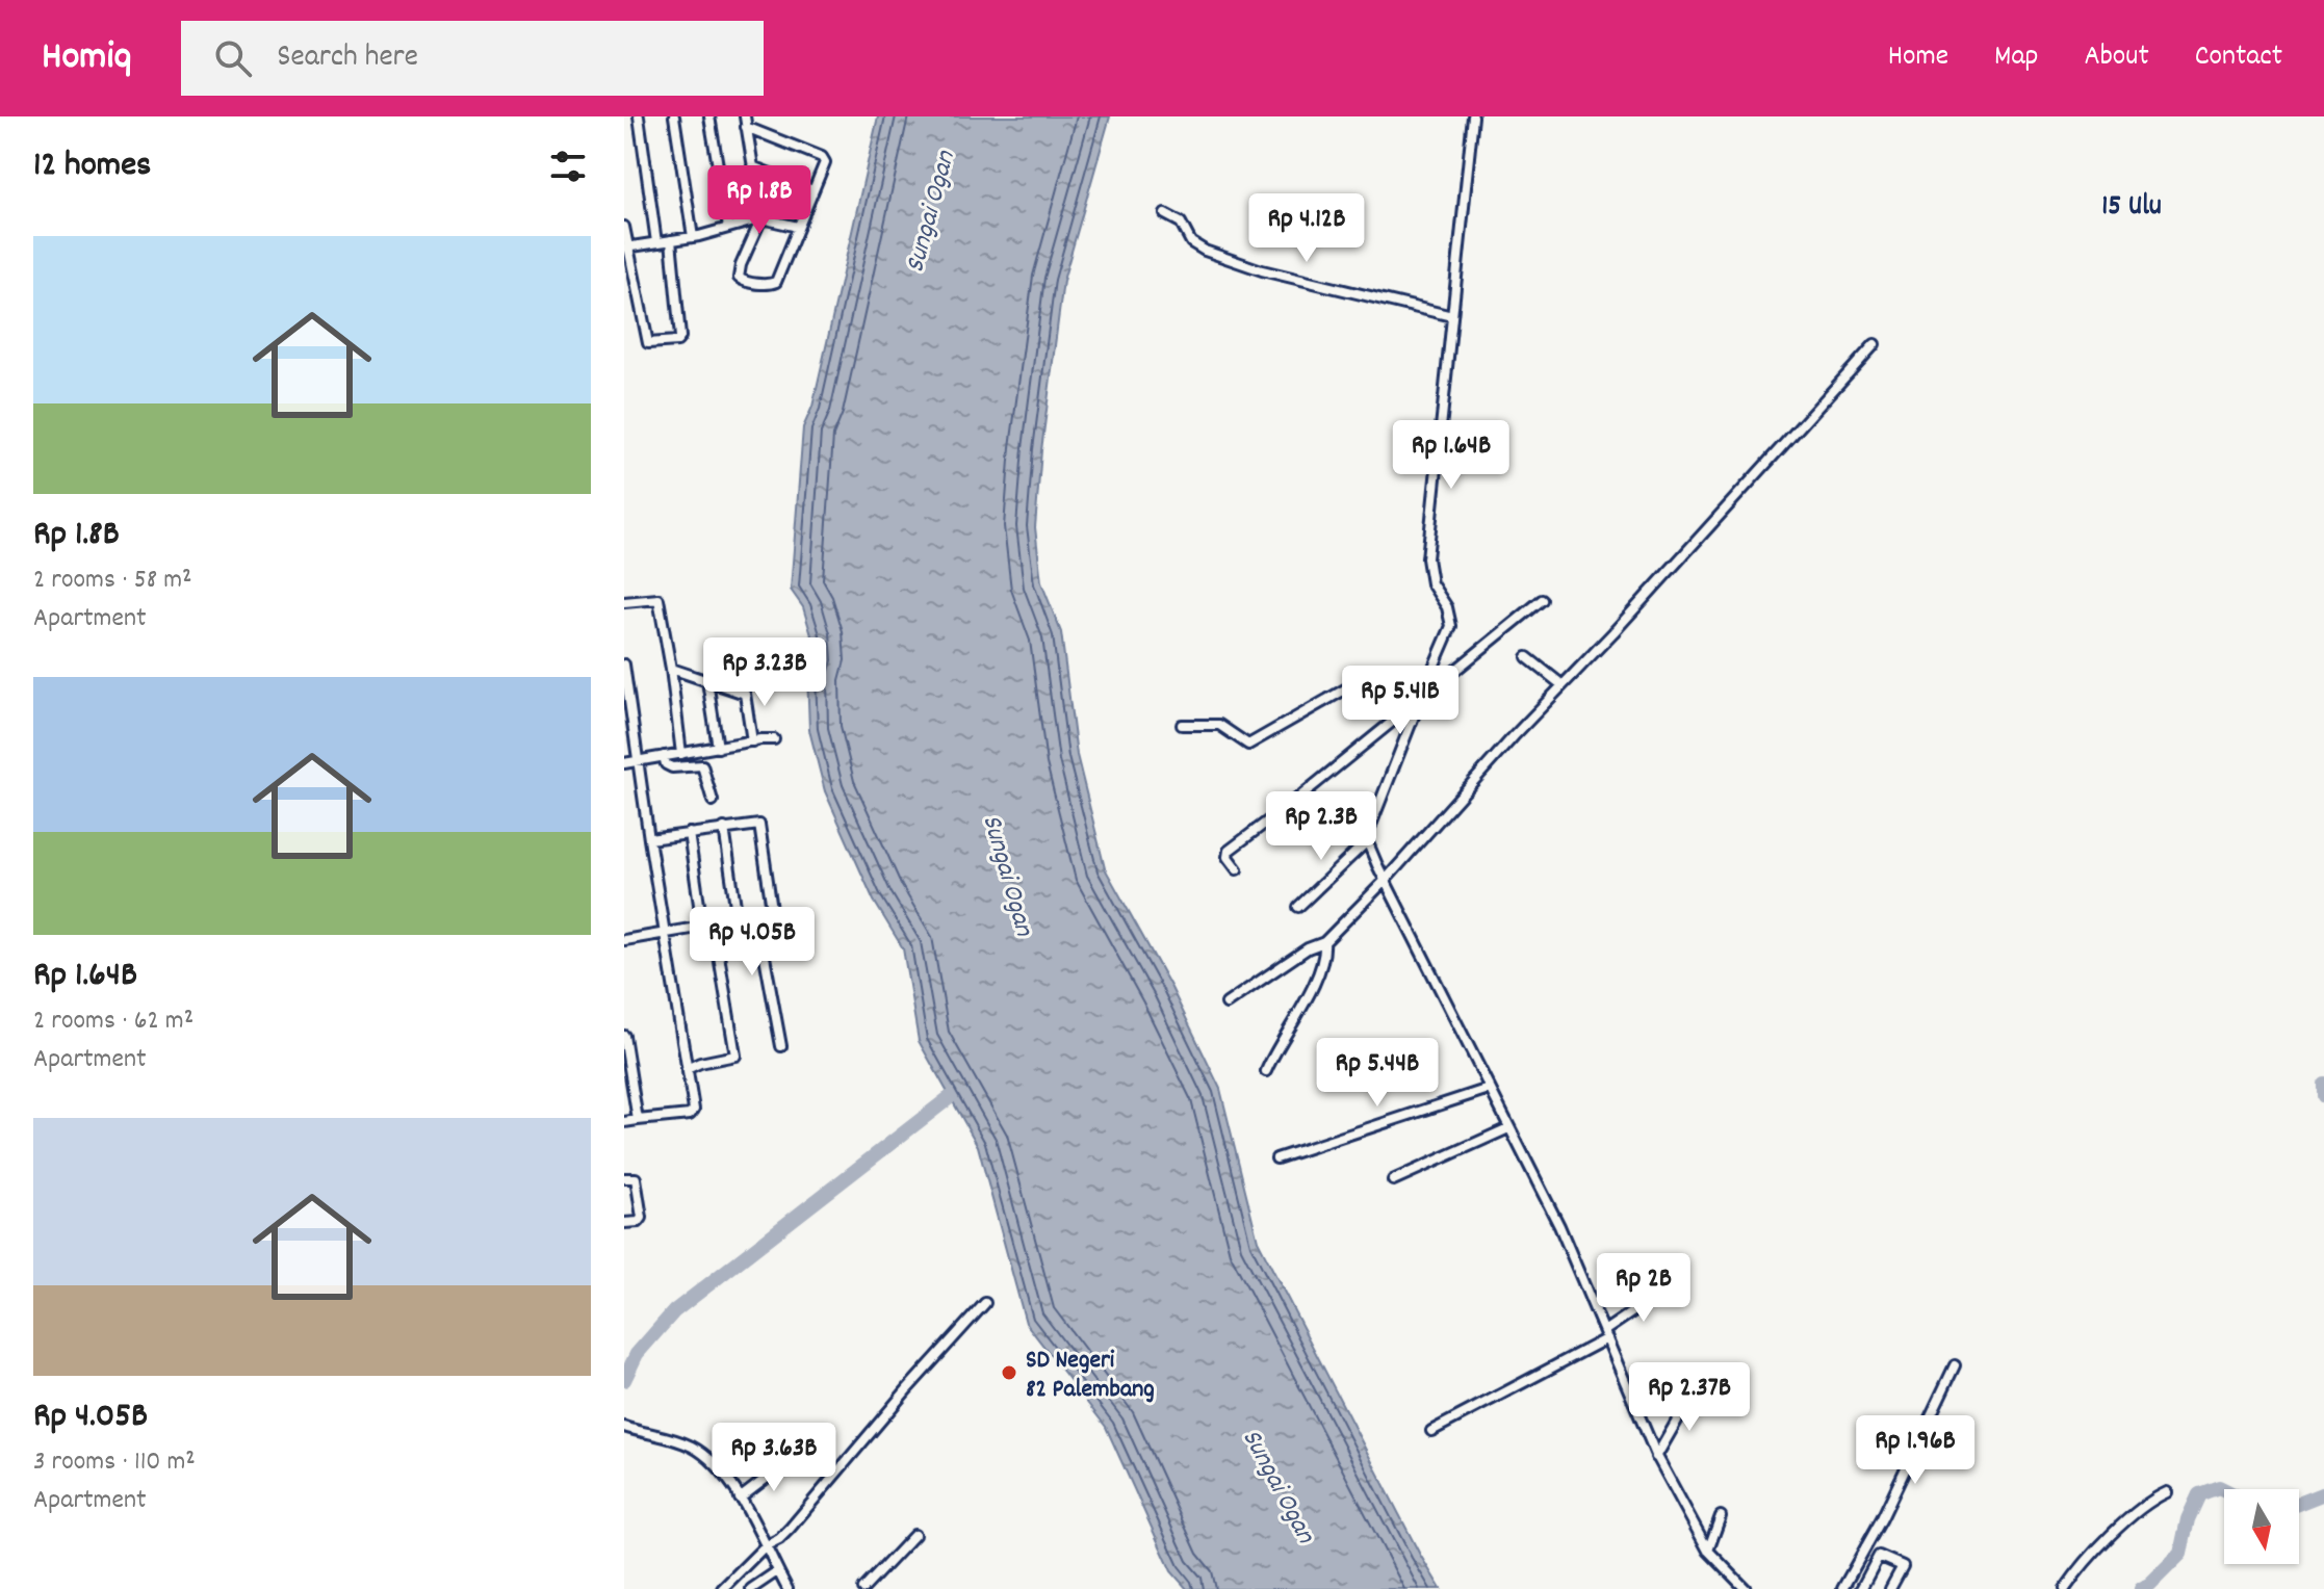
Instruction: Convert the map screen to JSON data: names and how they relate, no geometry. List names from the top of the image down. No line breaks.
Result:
{"districts":["15 Ulu"],"water":["Sungai Ogan"],"places":["SD Negeri 82 Palembang"],"north":"bottom","page":{"header":"Homiq","search":"Search here","nav":["Home","Map","About","Contact"],"heading":"12 homes","price":["Rp 1.8B","Rp 4.12B","Rp 1.64B","Rp 3.23B","Rp 5.41B","Rp 2.3B","Rp 4.05B","Rp 5.44B","Rp 2B","Rp 2.37B","Rp 1.96B","Rp 3.63B"],"list":[{"name":"Rp 1.8B","note":"2 rooms · 58 m² · Apartment"},{"name":"Rp 1.64B","note":"2 rooms · 62 m² · Apartment"},{"name":"Rp 4.05B","note":"3 rooms · 110 m² · Apartment"}]}}
